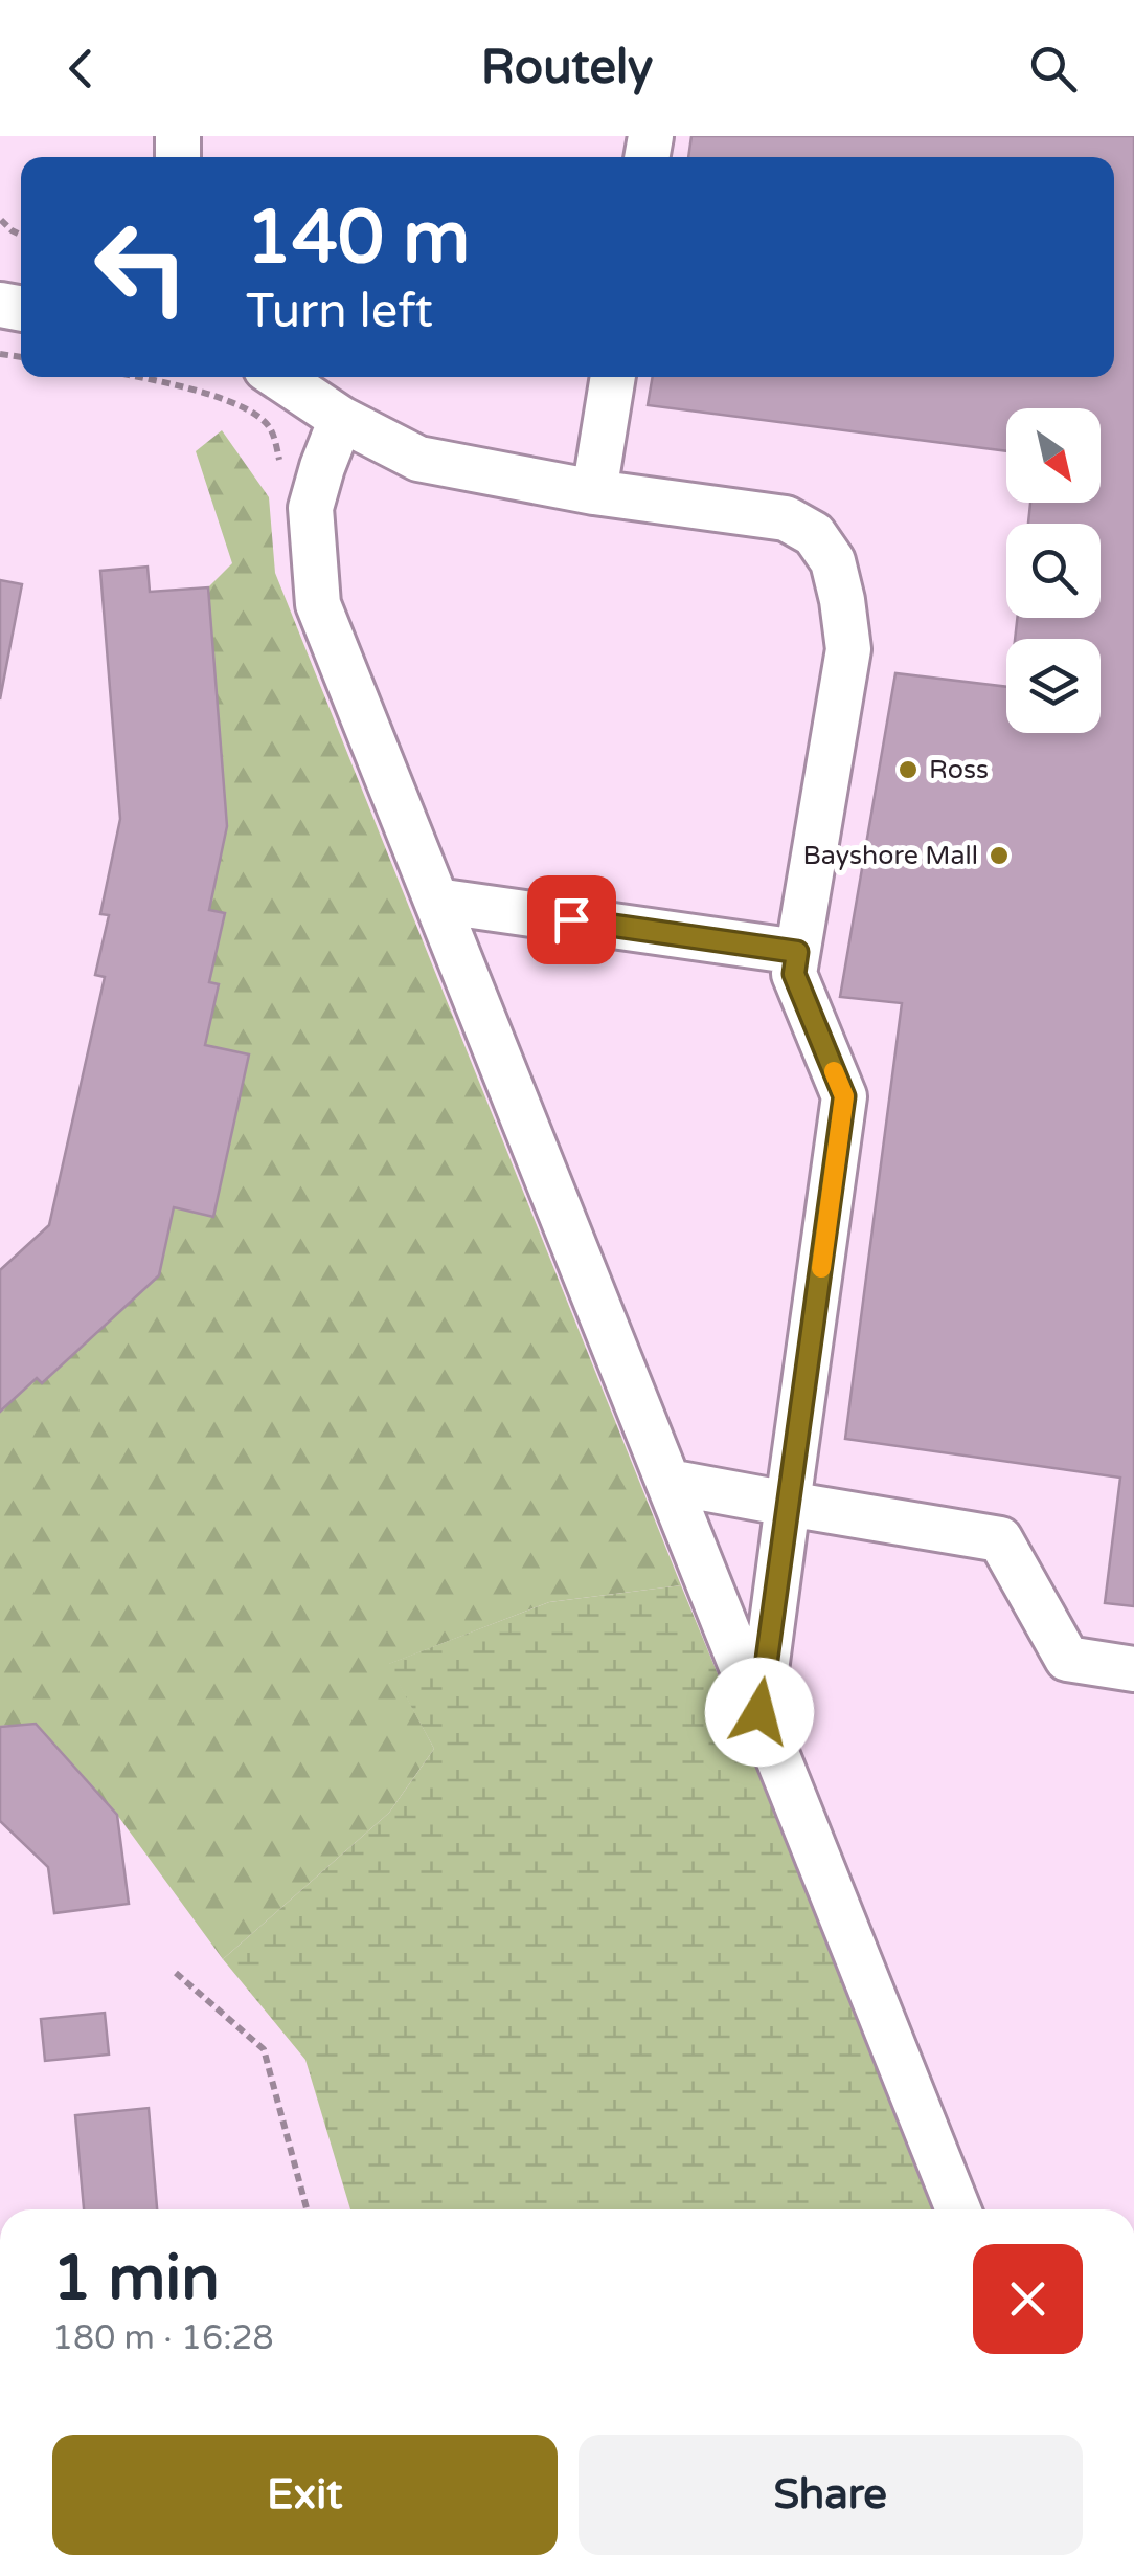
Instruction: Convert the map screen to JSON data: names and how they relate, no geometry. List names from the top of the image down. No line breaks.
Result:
{"places":["Ross","Bayshore Mall"],"north":"bottom right","page":{"header":"Routely","turn":["140 m","Turn left"],"heading":["1 min","180 m · 16:28"],"buttons":["Exit","Share"]}}
